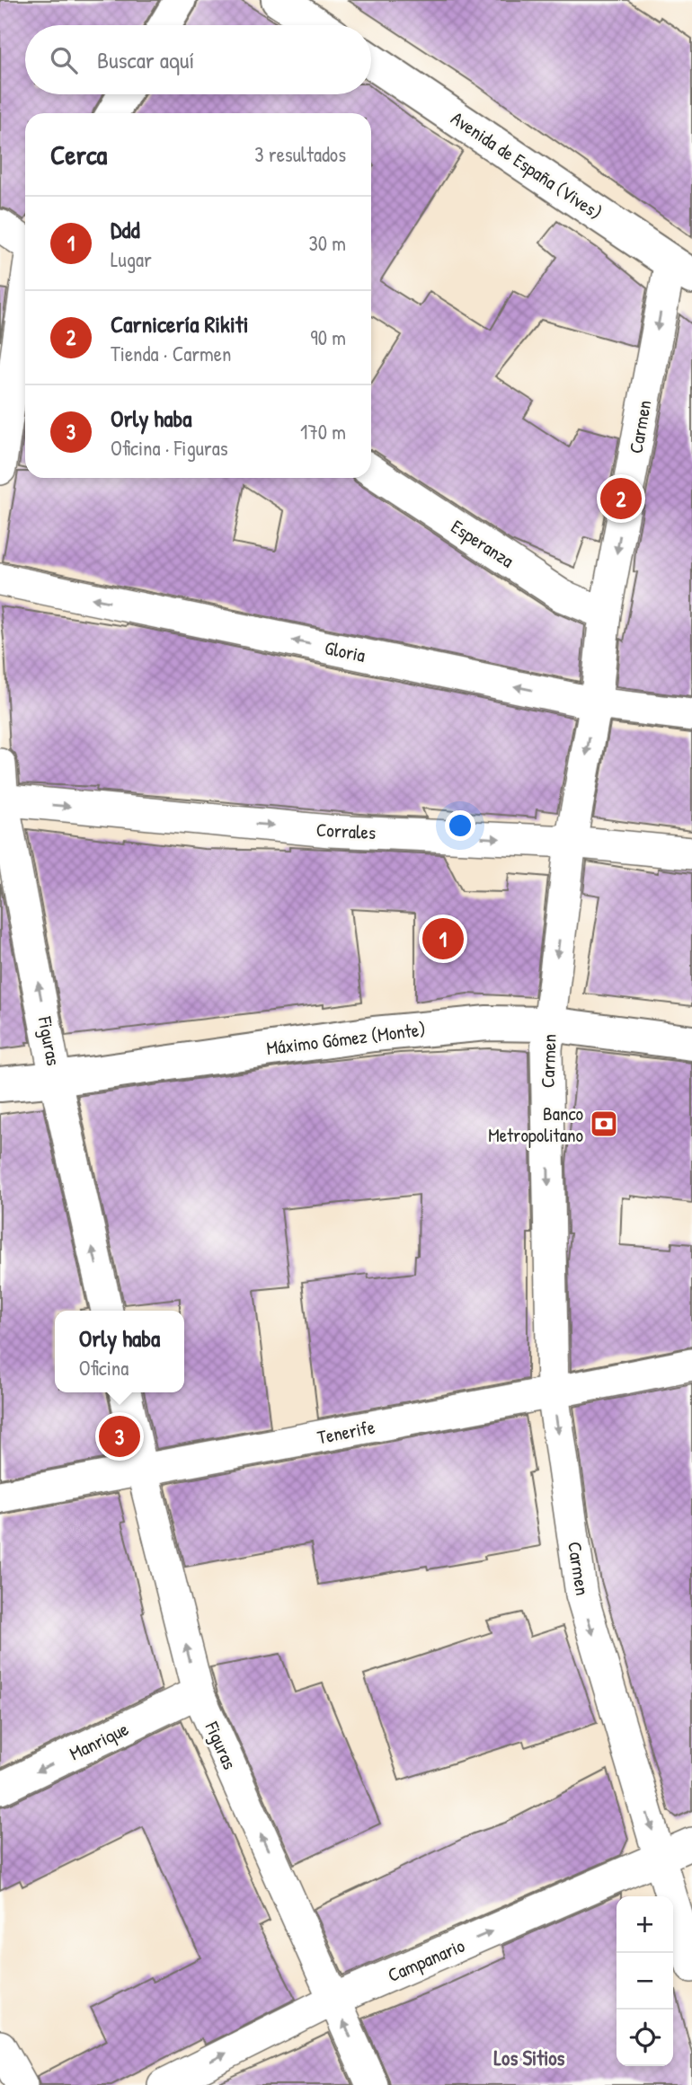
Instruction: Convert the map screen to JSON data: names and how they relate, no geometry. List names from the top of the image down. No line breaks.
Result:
{"streets":{"main road":["Avenida de España (Vives)","Máximo Gómez (Monte)"],"street":["Carmen","Esperanza","Gloria","Corrales","Figuras","Tenerife","Manrique","Campanario"]},"crossings":[["Avenida de España (Vives)","Carmen"],["Carmen","Esperanza"],["Carmen","Gloria"],["Carmen","Corrales"],["Carmen","Máximo Gómez (Monte)"],["Carmen","Tenerife"],["Carmen","Campanario"],["Corrales","Figuras"],["Máximo Gómez (Monte)","Figuras"],["Figuras","Tenerife"],["Figuras","Manrique"],["Figuras","Campanario"]],"one_way":["Carmen","Gloria","Corrales","Figuras","Manrique","Campanario"],"districts":["Los Sitios"],"places":{"bank":["Banco Metropolitano"]},"page":{"search":"Buscar aquí","heading":["Cerca","3 resultados"],"list":[{"mark":"1","name":"Ddd","note":"Lugar","value":"30 m"},{"mark":"2","name":"Carnicería Rikiti","note":"Tienda · Carmen","value":"90 m"},{"mark":"3","name":"Orly haba","note":"Oficina · Figuras","value":"170 m"}],"pins":["2","1","3"],"popup":["Orly haba","Oficina"],"map_buttons":["+","−"]}}
